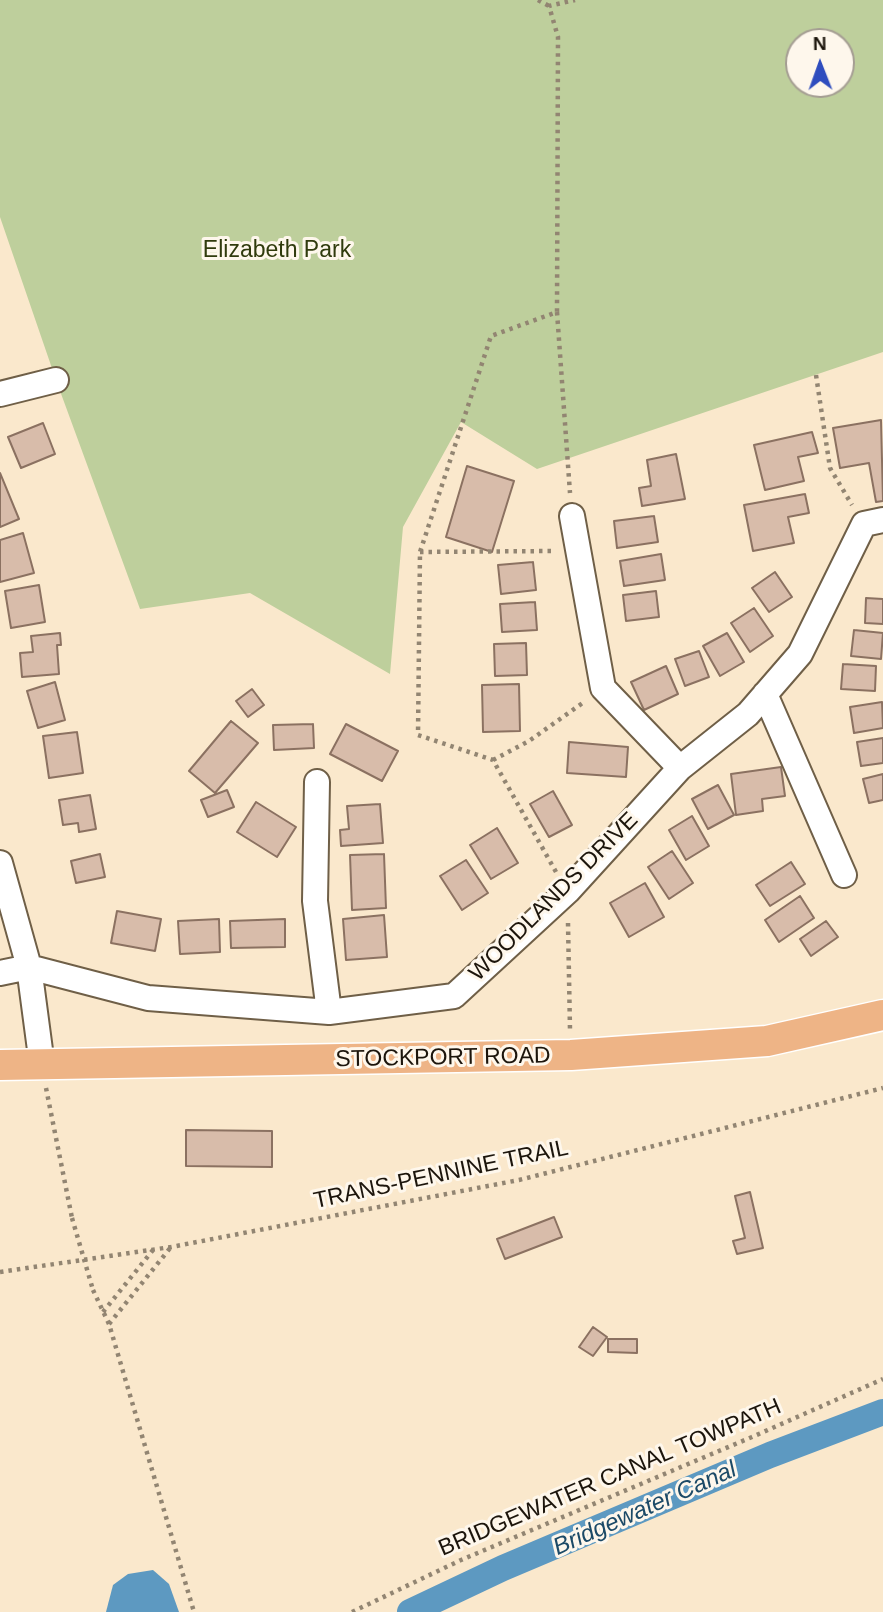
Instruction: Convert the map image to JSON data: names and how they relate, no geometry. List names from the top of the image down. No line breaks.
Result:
{"streets":{"main road":["STOCKPORT ROAD"],"street":["WOODLANDS DRIVE"],"path":["TRANS-PENNINE TRAIL","BRIDGEWATER CANAL TOWPATH"]},"water":["Bridgewater Canal"],"parks":["Elizabeth Park"],"north":"top"}
